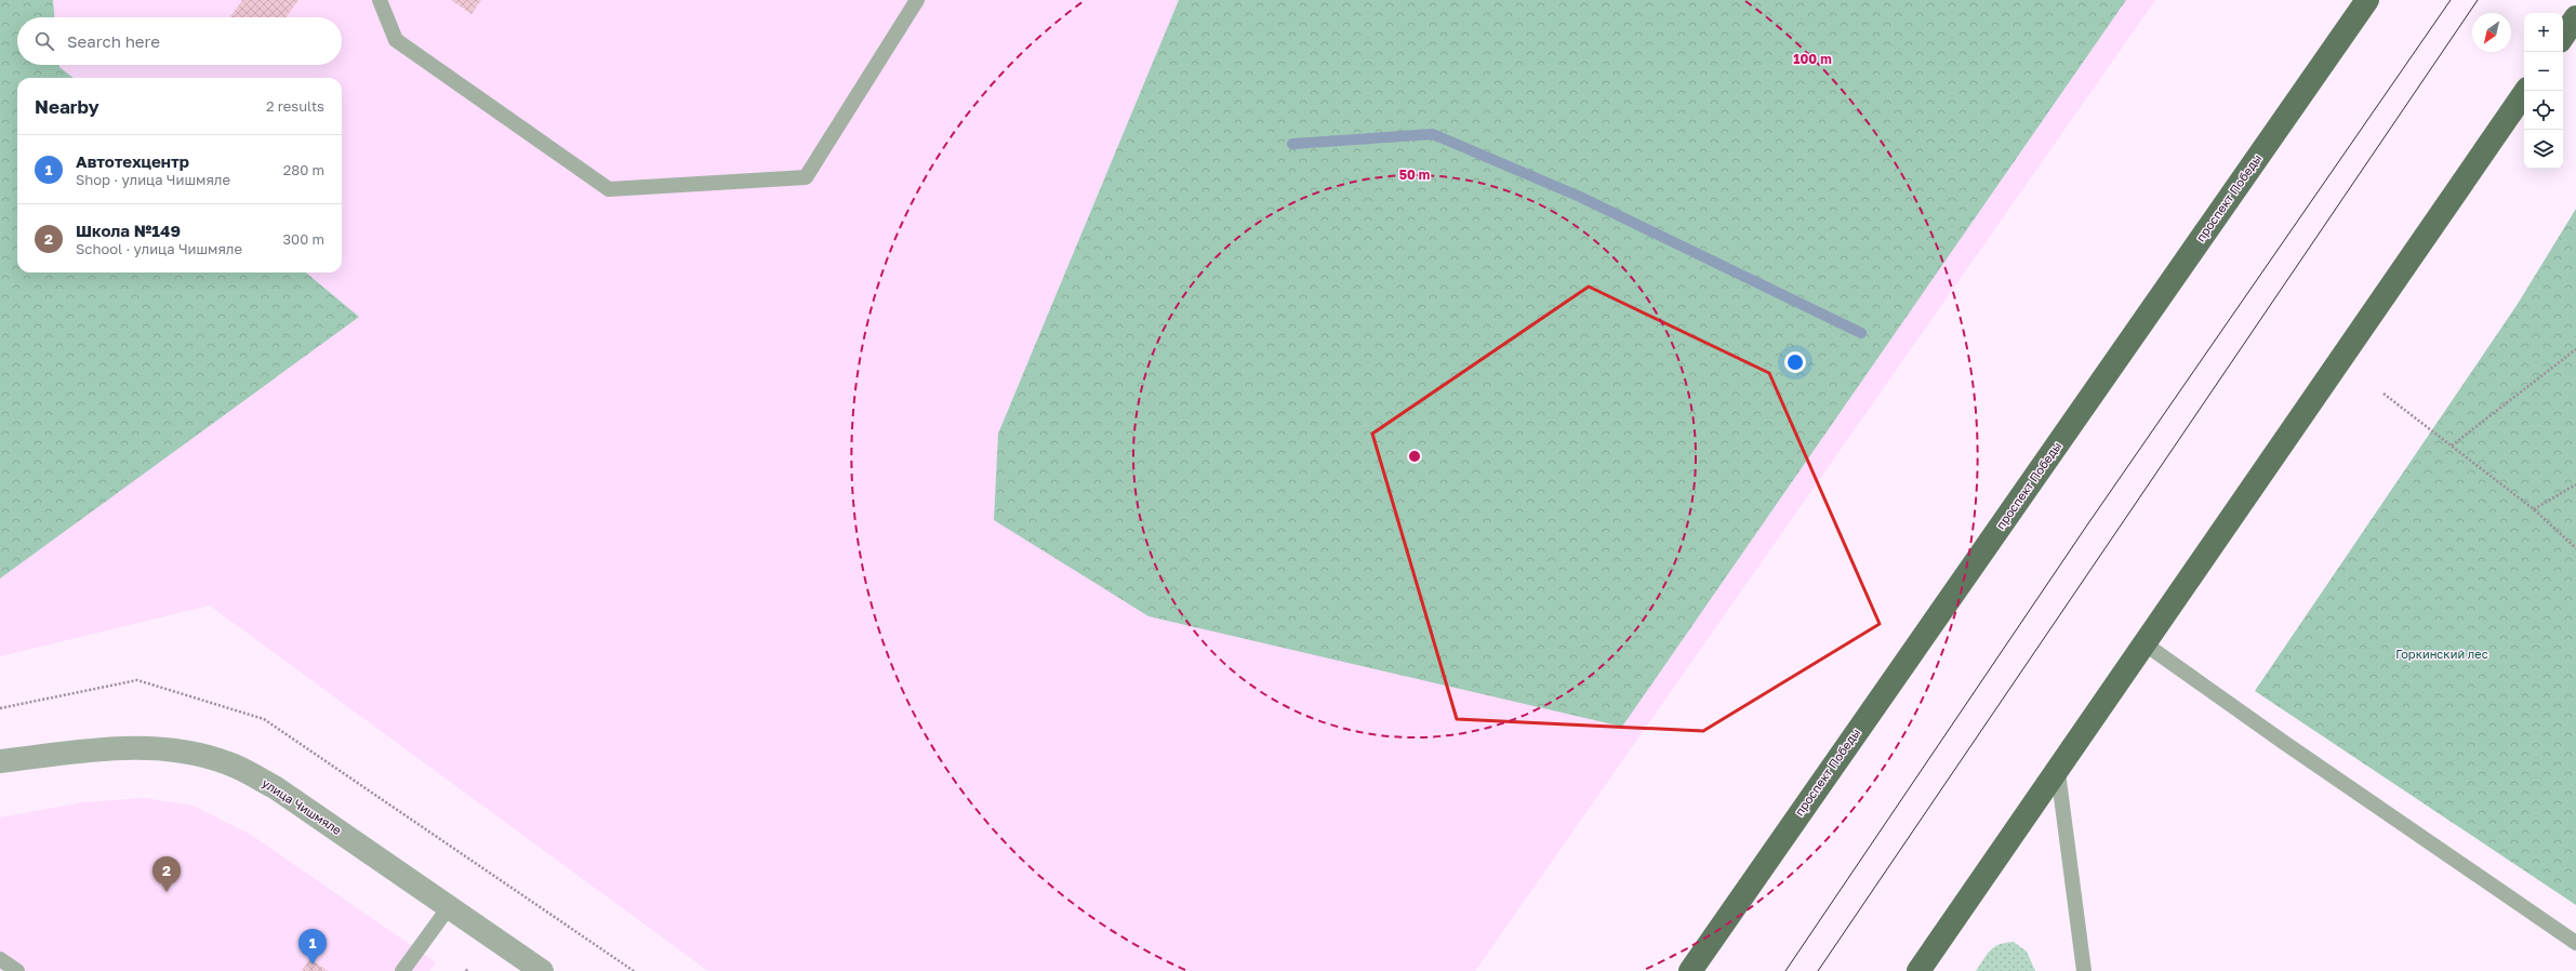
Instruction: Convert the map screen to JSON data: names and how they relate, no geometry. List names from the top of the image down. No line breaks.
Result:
{"streets":{"main road":["проспект Победы"],"street":["улица Чишмяле"]},"parks":["Горкинский лес"],"north":"bottom left","page":{"map_buttons":["+","−"],"search":"Search here","heading":["Nearby","2 results"],"list":[{"mark":"1","name":"Автотехцентр","note":"Shop · улица Чишмяле","value":"280 m"},{"mark":"2","name":"Школа №149","note":"School · улица Чишмяле","value":"300 m"}],"pins":["2","1"]},"rings":["100 m","50 m"]}
